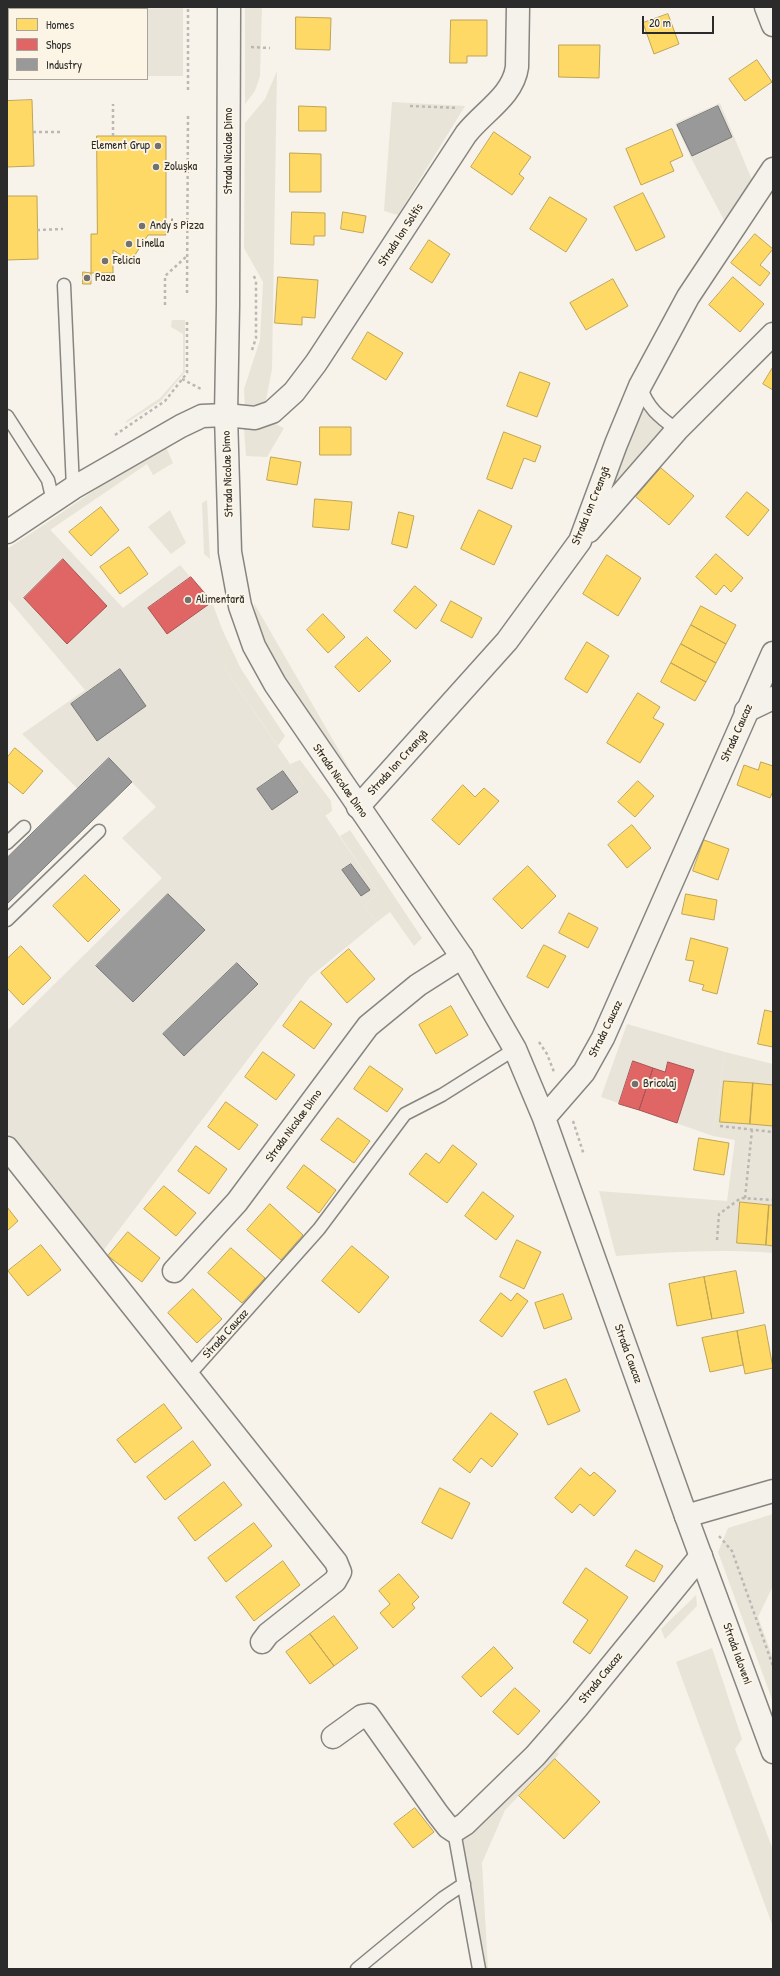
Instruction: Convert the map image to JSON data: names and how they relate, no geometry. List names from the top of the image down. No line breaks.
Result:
{"streets":{"street":["Strada Nicolae Dimo","Strada Ion Soltîs","Strada Ion Creangă","Strada Caucaz","Strada Ialoveni"]},"crossings":[["Strada Nicolae Dimo","Strada Ion Soltîs"],["Strada Nicolae Dimo","Strada Ion Creangă"],["Strada Nicolae Dimo","Strada Caucaz"],["Strada Caucaz","Strada Ialoveni"]],"places":["Element Grup","Zolușka","Andy's Pizza","Linella","Felicia","Paza","Alimentară","Bricolaj"],"legend":["Homes","Shops","Industry"],"scale_bar":"20 m"}
